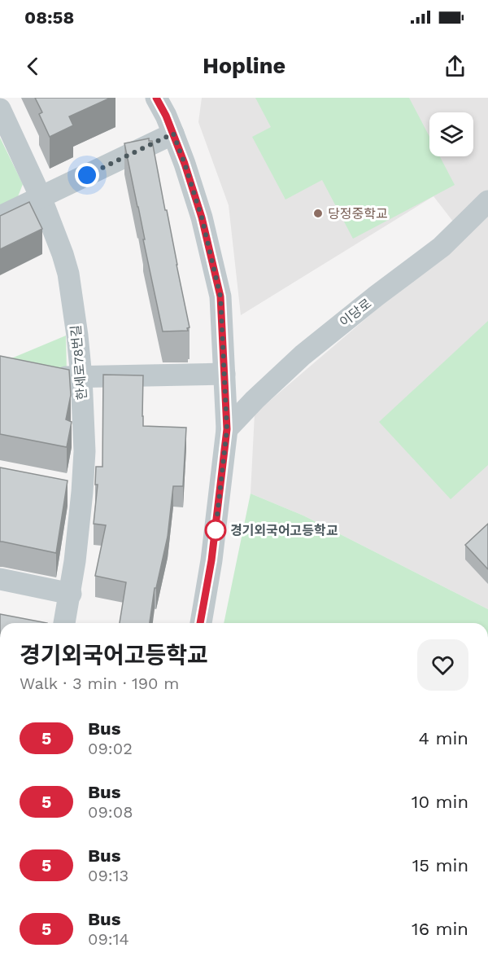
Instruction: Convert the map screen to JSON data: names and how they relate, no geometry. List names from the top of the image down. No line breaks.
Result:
{"streets":{"street":["이당로","한세로78번길"]},"places":["당정중학교","경기외국어고등학교"],"lines":["bus line 5"],"page":{"status":"08:58","header":"Hopline","heading":["경기외국어고등학교","Walk · 3 min · 190 m"],"list":[{"mark":"5","name":"Bus","note":"09:02","value":"4 min"},{"mark":"5","name":"Bus","note":"09:08","value":"10 min"},{"mark":"5","name":"Bus","note":"09:13","value":"15 min"},{"mark":"5","name":"Bus","note":"09:14","value":"16 min"}]}}
